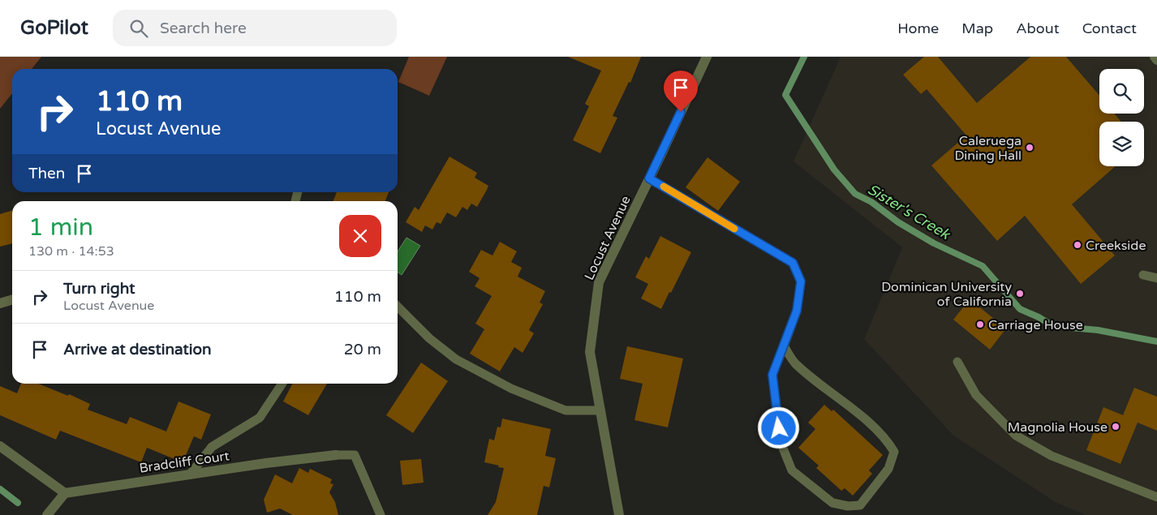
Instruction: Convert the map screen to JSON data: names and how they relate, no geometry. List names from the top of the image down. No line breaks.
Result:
{"streets":{"street":["Locust Avenue","Bradcliff Court"]},"water":["Sister's Creek"],"places":["Caleruega Dining Hall","Creekside","Dominican University of California","Carriage House","Magnolia House"],"page":{"header":"GoPilot","search":"Search here","nav":["Home","Map","About","Contact"],"turn":["110 m","Locust Avenue"],"then":"Then","heading":["1 min","130 m · 14:53"],"list":[{"name":"Turn right","note":"Locust Avenue","value":"110 m"},{"name":"Arrive at destination","value":"20 m"}]}}
